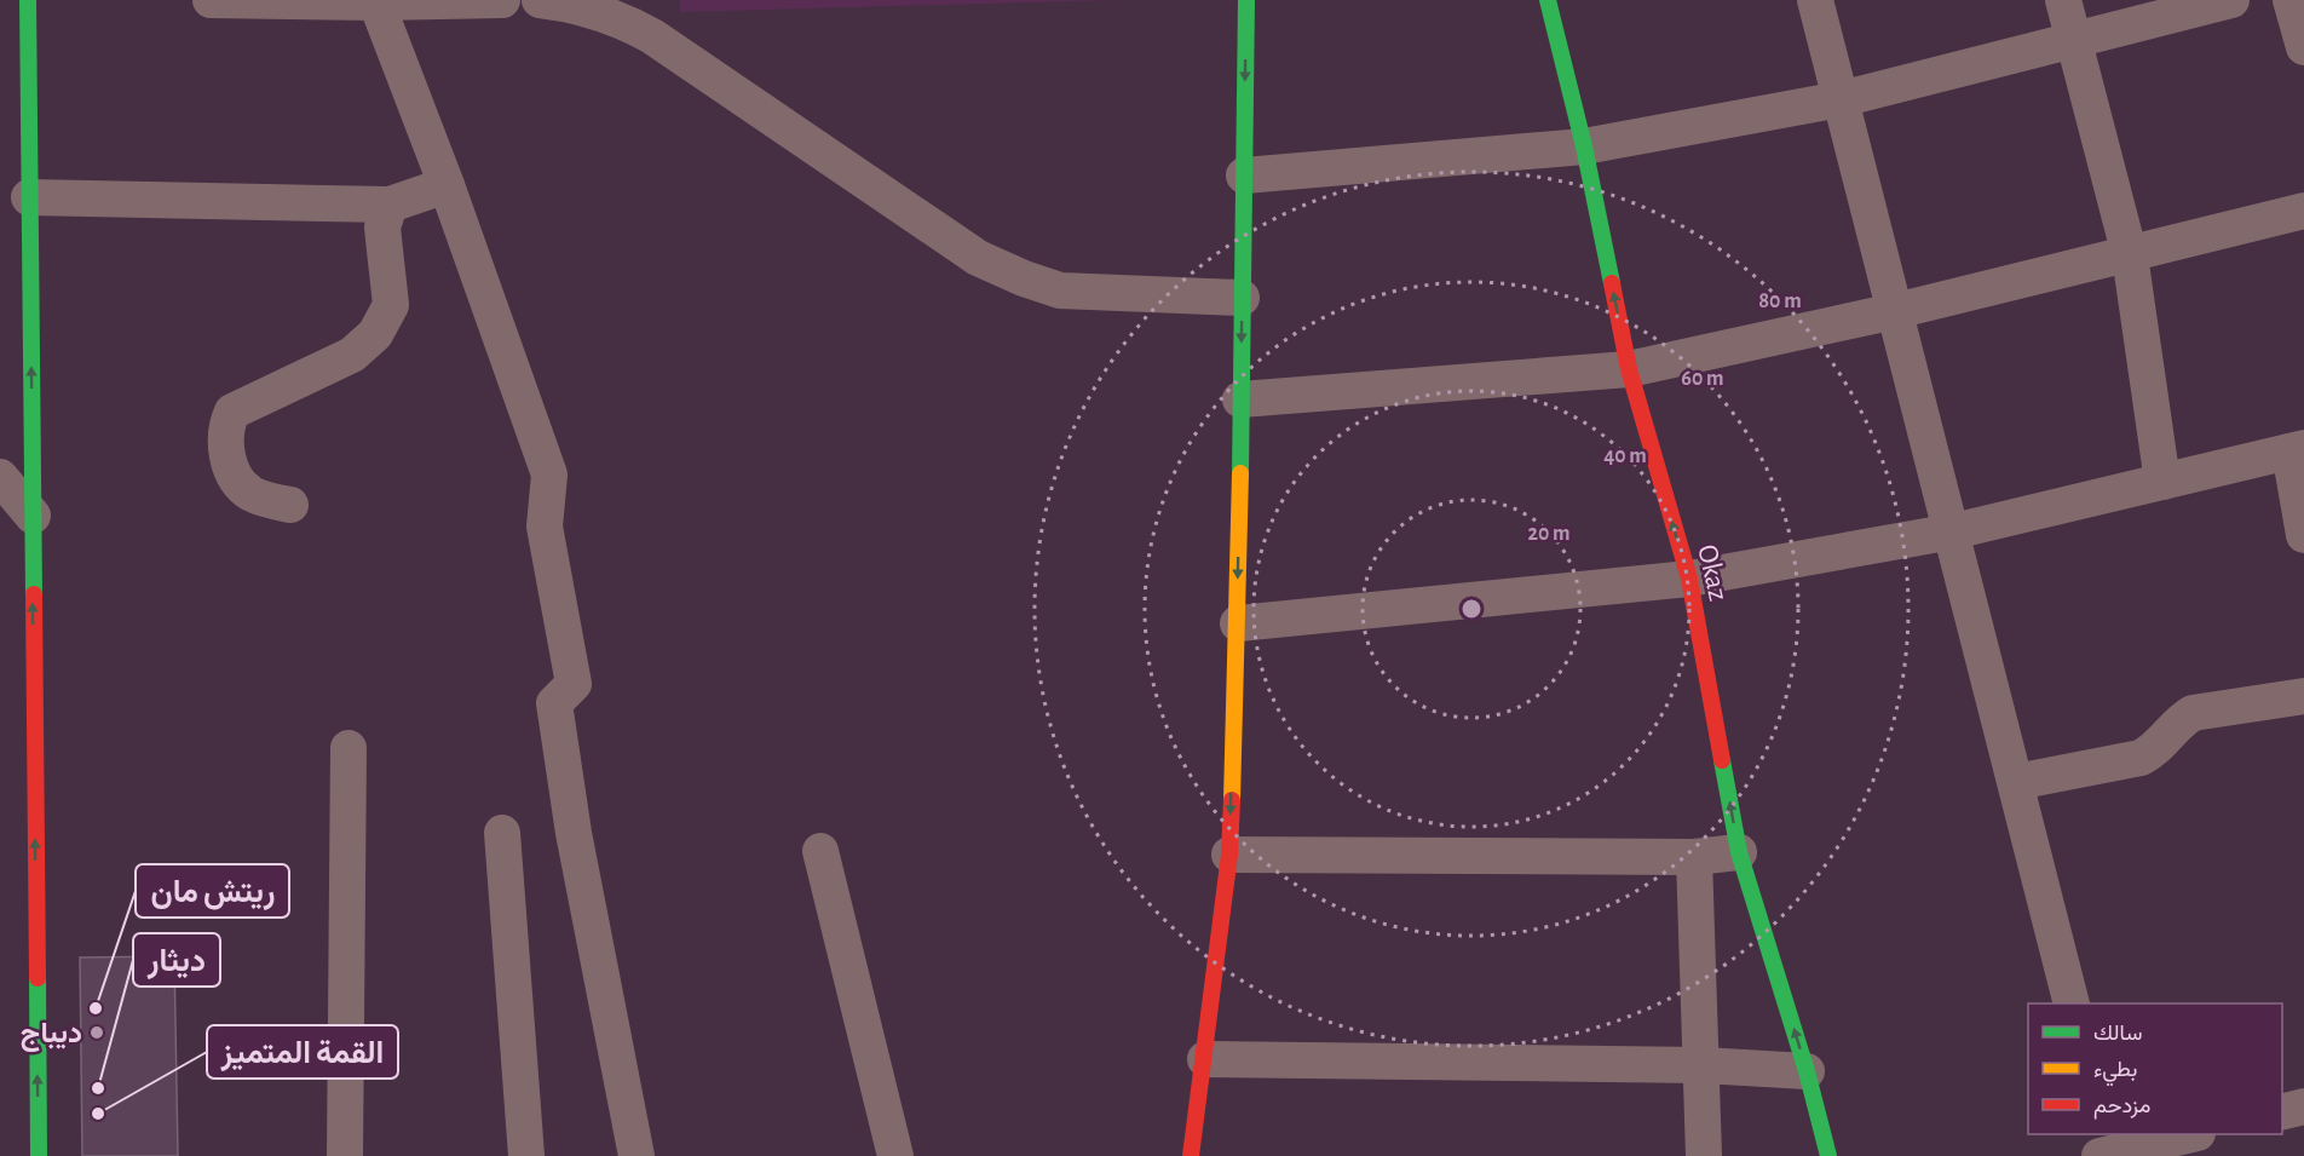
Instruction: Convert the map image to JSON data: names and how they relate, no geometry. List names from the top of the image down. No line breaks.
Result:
{"streets":{"street":["Okaz"]},"one_way":["Okaz"],"places":["ريتش مان","ديباج","ديثار","القمة المتميز"],"legend":["سالك","بطيء","مزدحم"],"rings":["80 m","60 m","40 m","20 m"]}
